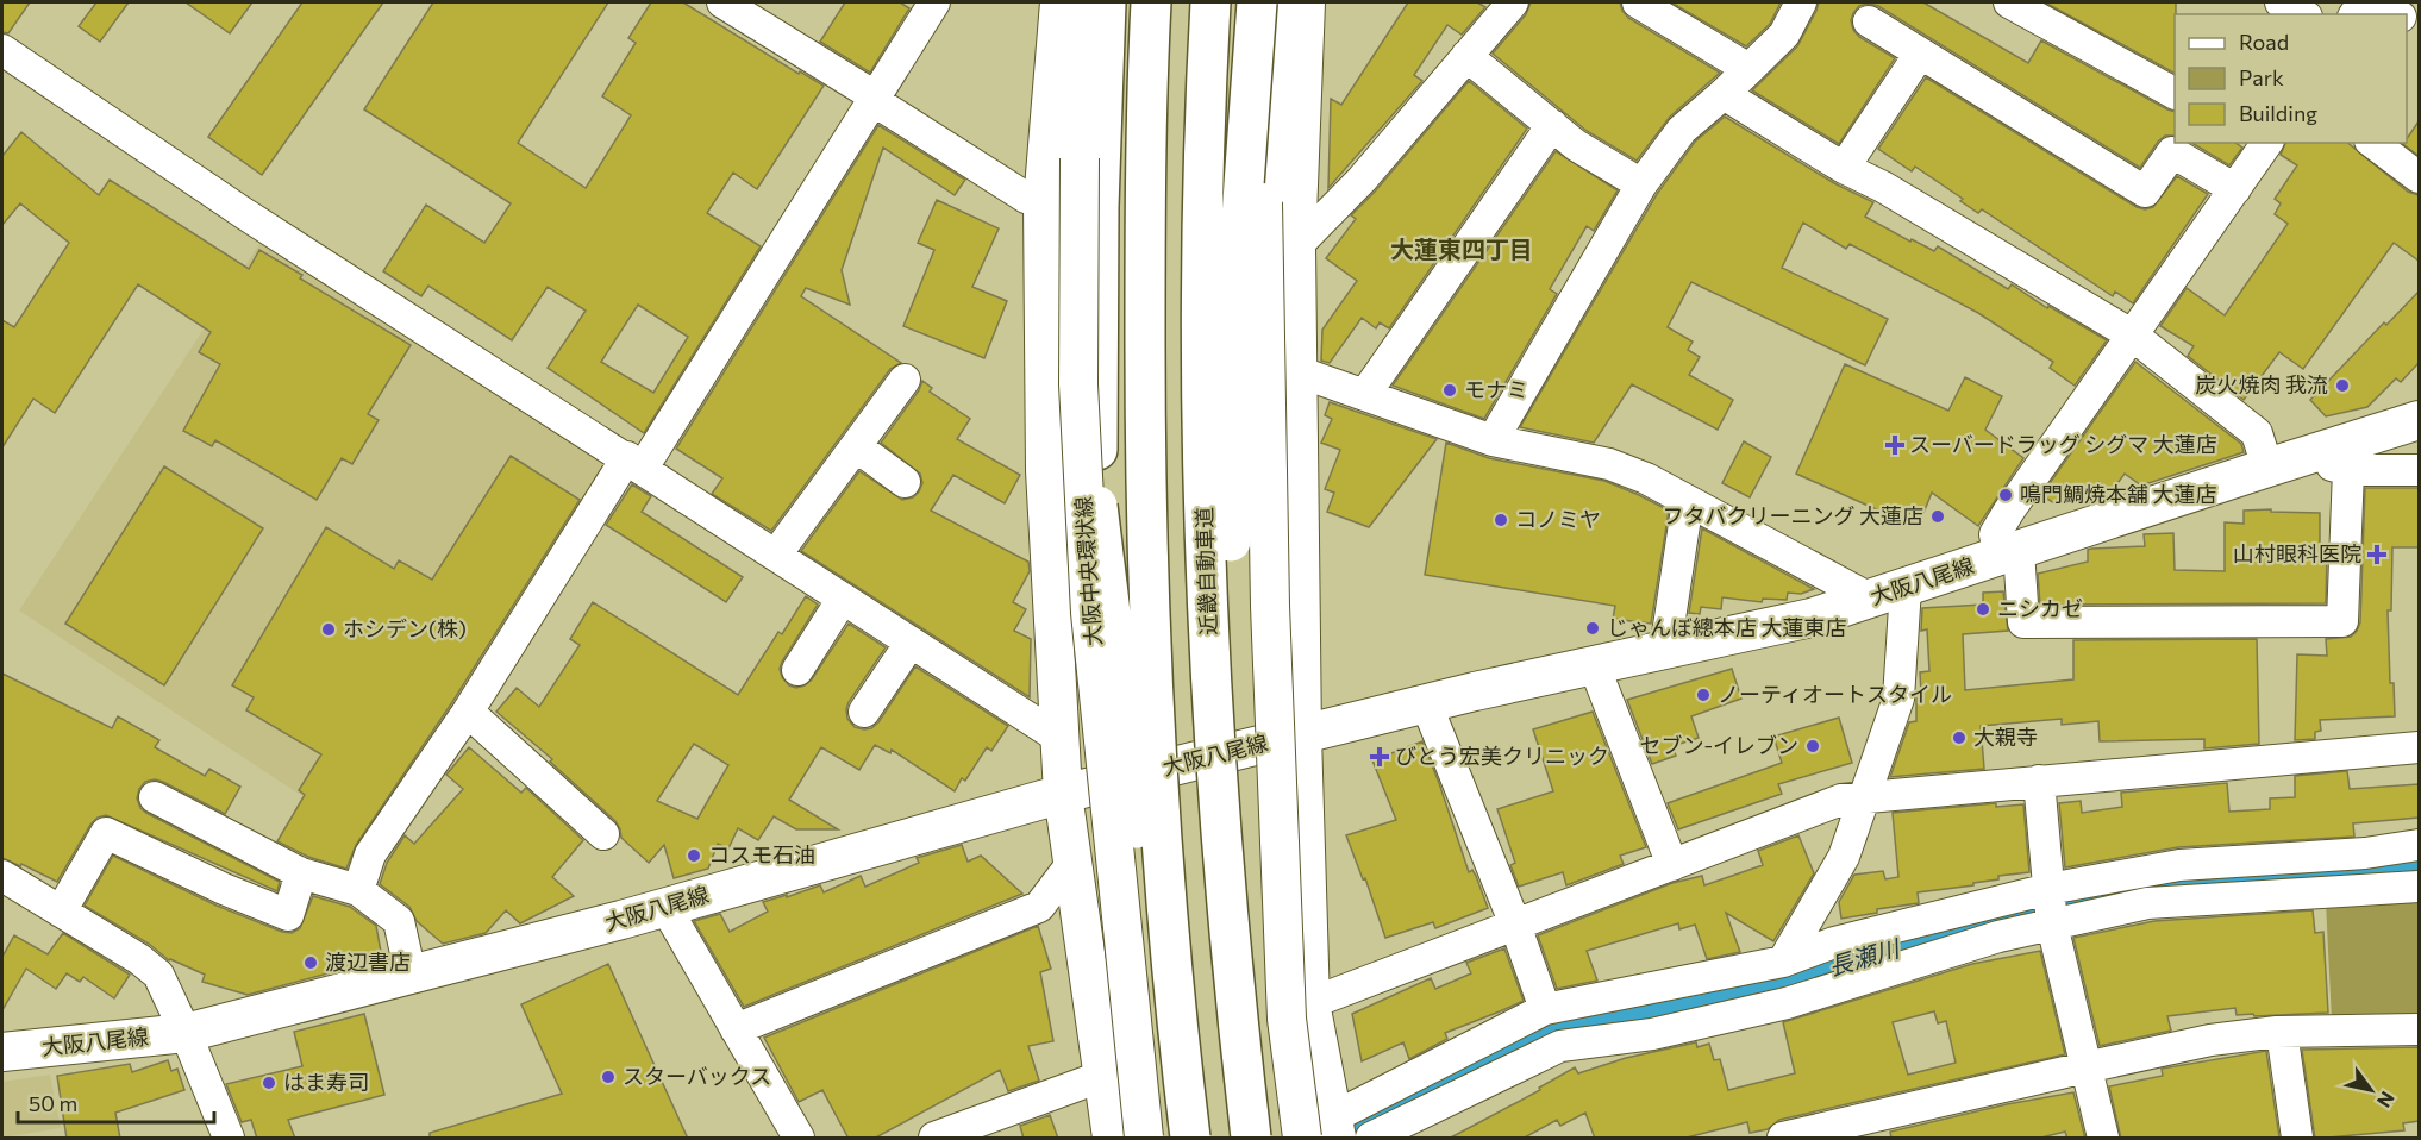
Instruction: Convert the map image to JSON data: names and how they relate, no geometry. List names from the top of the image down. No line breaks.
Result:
{"streets":{"highway":["近畿自動車道"],"main road":["大阪中央環状線","大阪八尾線"]},"districts":["大蓮東四丁目"],"water":["長瀬川"],"places":{"other":["炭火焼肉 我流","モナミ","鳴門鯛焼本舗 大蓮店","フタバクリーニング 大蓮店","コノミヤ","ニシカゼ","じゃんぼ總本店 大蓮東店","ホシデン(株)","ノーティオートスタイル","大親寺","セブン-イレブン","コスモ石油","渡辺書店","スターバックス","はま寿司"],"health":["スーバードラッグ シグマ 大蓮店","山村眼科医院","びとう宏美クリニック"]},"legend":["Road","Park","Building"],"scale_bar":"50 m","north":"bottom right"}
